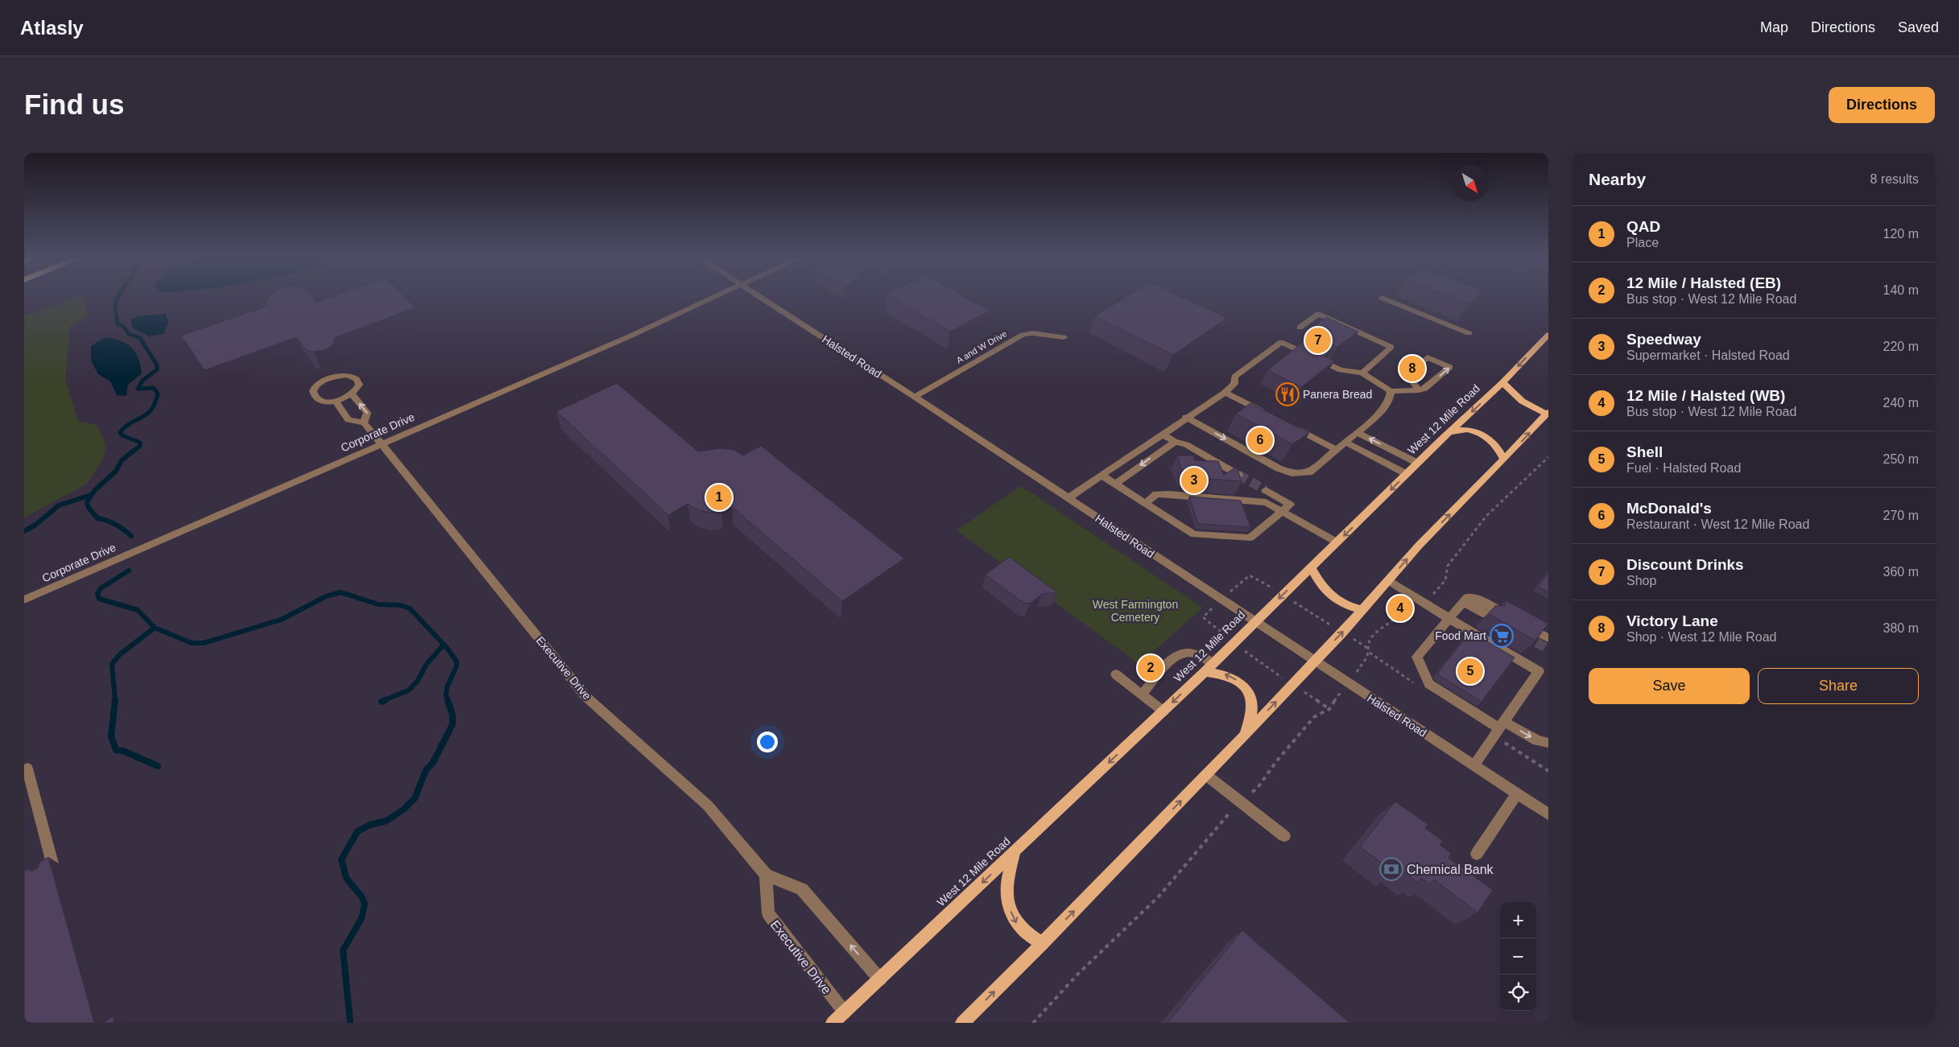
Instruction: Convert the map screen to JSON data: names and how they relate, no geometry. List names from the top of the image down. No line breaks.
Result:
{"streets":{"main road":["West 12 Mile Road"],"street":["A and W Drive","Halsted Road","Corporate Drive","Executive Drive"]},"crossings":[["A and W Drive","Halsted Road"],["Halsted Road","West 12 Mile Road"],["West 12 Mile Road","Executive Drive"],["Corporate Drive","Executive Drive"]],"parks":["West Farmington Cemetery"],"places":{"restaurant":["Panera Bread"],"supermarket":["Food Mart"],"bank":["Chemical Bank"]},"north":"bottom right","page":{"header":"Atlasly","nav":["Map","Directions","Saved"],"buttons":["Directions",["Save","Share"]],"title":"Find us","heading":["Nearby","8 results"],"list":[{"mark":"1","name":"QAD","note":"Place","value":"120 m"},{"mark":"2","name":"12 Mile / Halsted (EB)","note":"Bus stop · West 12 Mile Road","value":"140 m"},{"mark":"3","name":"Speedway","note":"Supermarket · Halsted Road","value":"220 m"},{"mark":"4","name":"12 Mile / Halsted (WB)","note":"Bus stop · West 12 Mile Road","value":"240 m"},{"mark":"5","name":"Shell","note":"Fuel · Halsted Road","value":"250 m"},{"mark":"6","name":"McDonald's","note":"Restaurant · West 12 Mile Road","value":"270 m"},{"mark":"7","name":"Discount Drinks","note":"Shop","value":"360 m"},{"mark":"8","name":"Victory Lane","note":"Shop · West 12 Mile Road","value":"380 m"}],"pins":["7","8","6","3","1","4","2","5"],"map_buttons":["+","−"]}}
